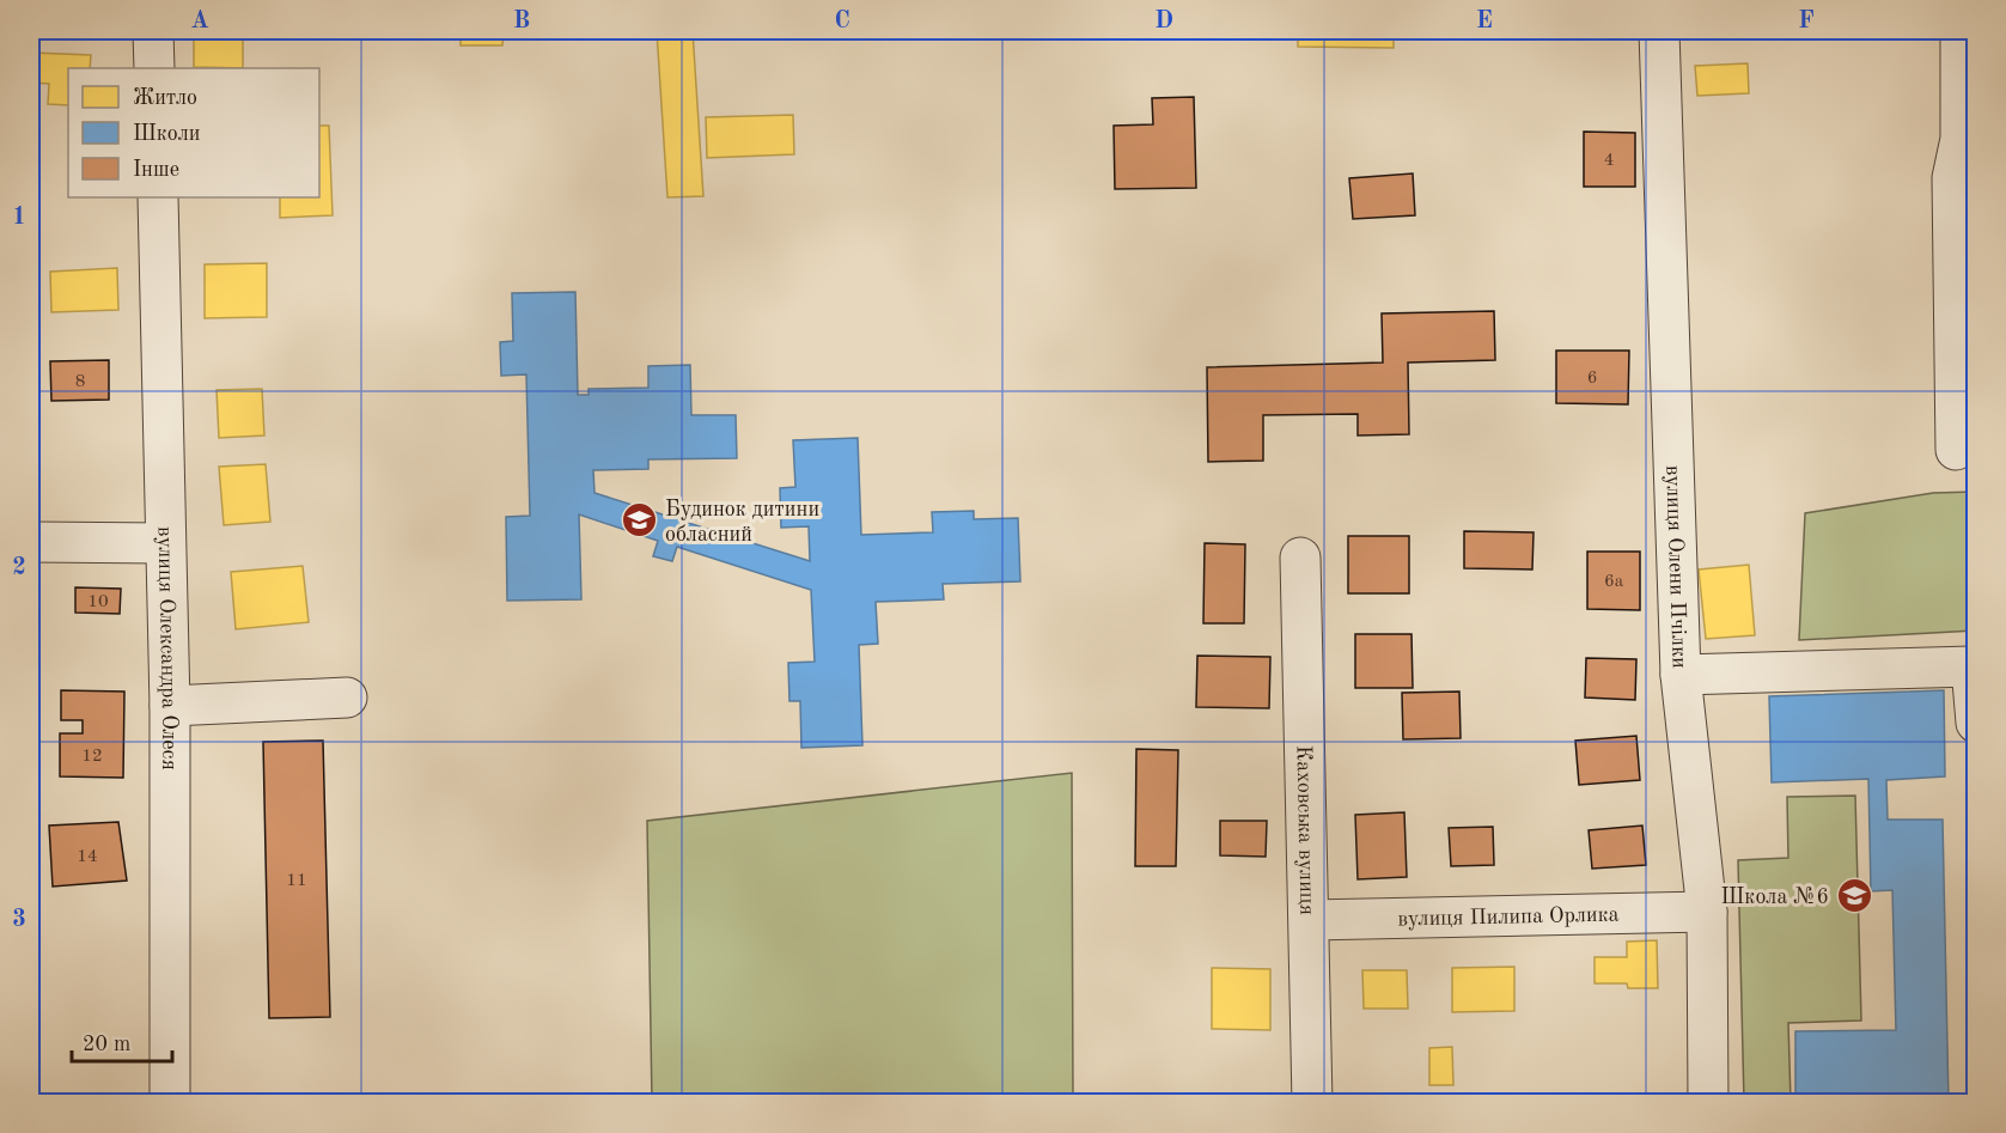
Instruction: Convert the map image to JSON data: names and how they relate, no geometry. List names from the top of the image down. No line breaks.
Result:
{"streets":{"street":["вулиця Олени Пчілки","вулиця Олександра Олеся","Каховська вулиця","вулиця Пилипа Орлика"]},"crossings":[["вулиця Олени Пчілки","вулиця Пилипа Орлика"],["Каховська вулиця","вулиця Пилипа Орлика"]],"places":{"school or university":["Будинок дитини обласний","Школа №6"]},"house_numbers":["4","6","8","6а","10","12","14","11"],"legend":["Житло","Школи","Інше"],"scale_bar":"20 m","grid":{"columns":["A","B","C","D","E","F"],"rows":["1","2","3"]}}
